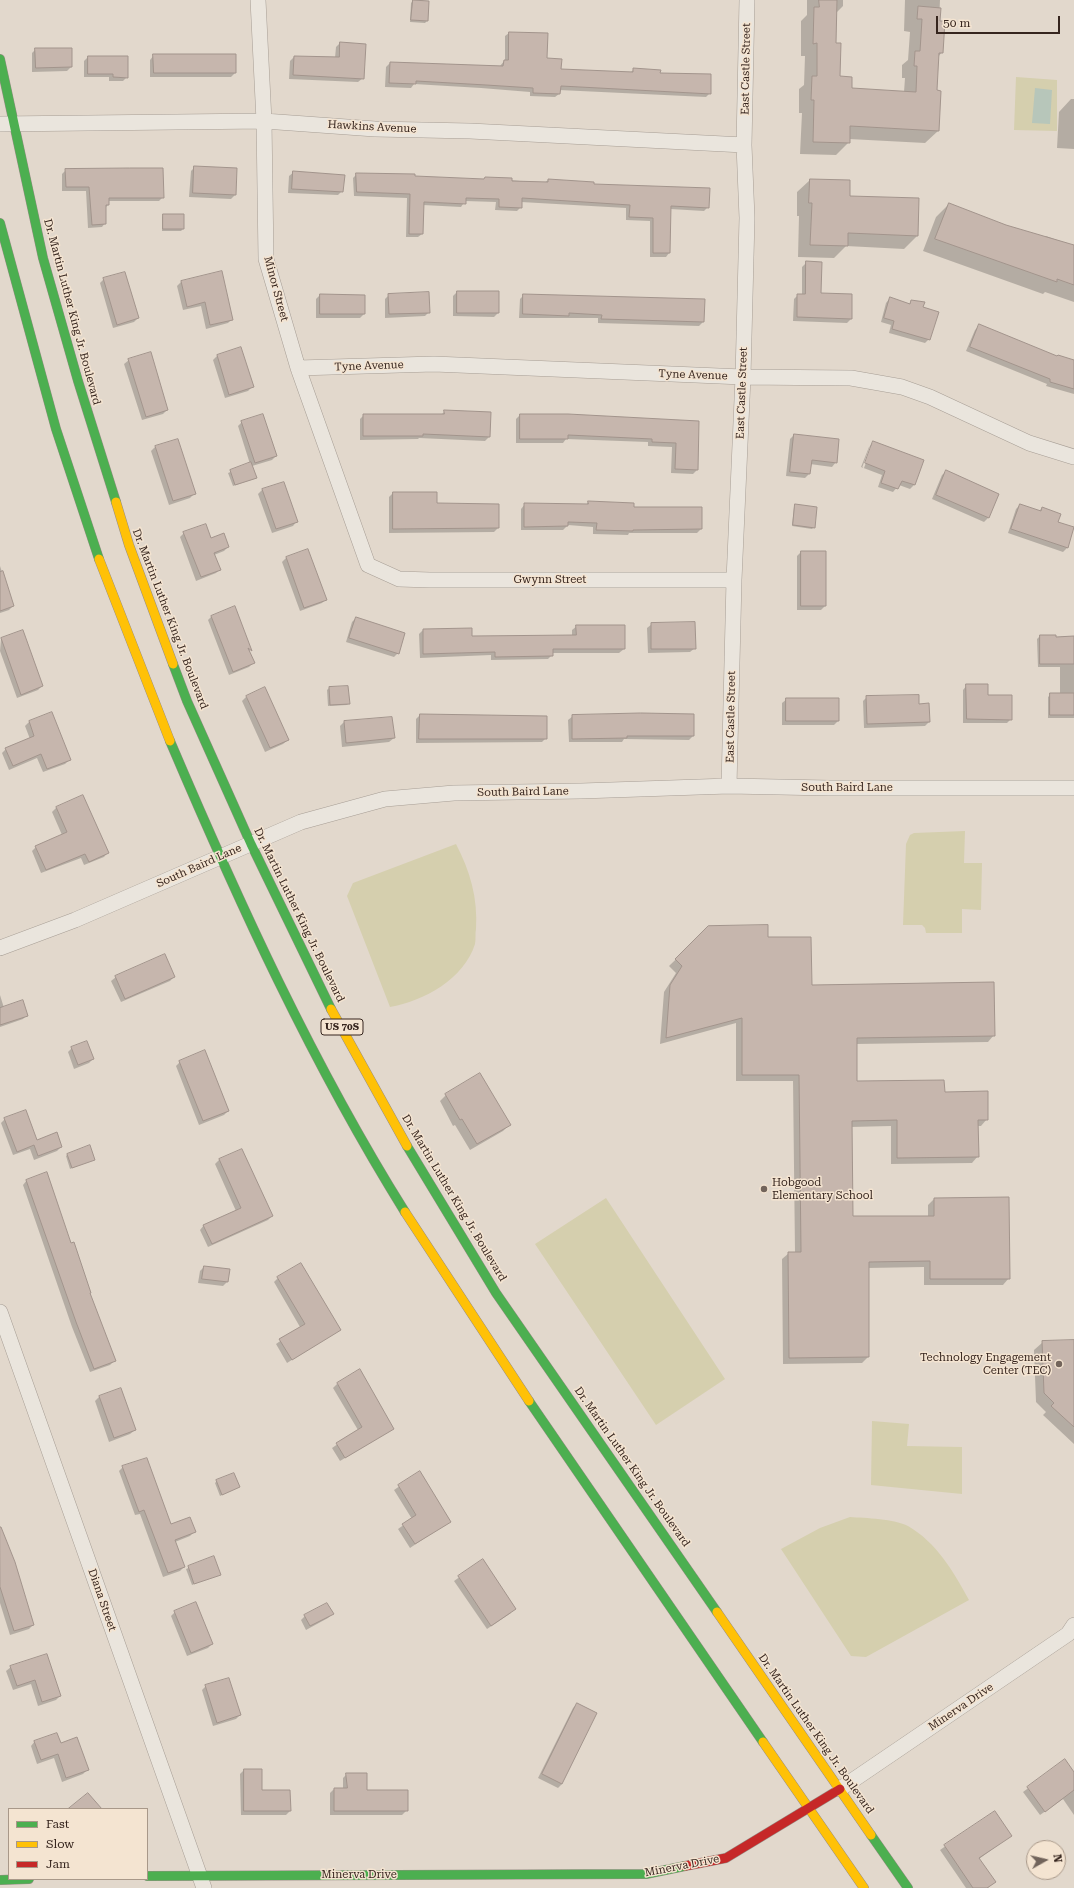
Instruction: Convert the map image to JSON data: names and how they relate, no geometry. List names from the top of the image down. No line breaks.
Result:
{"streets":{"main road":["Dr. Martin Luther King Jr. Boulevard","US 70S","Minerva Drive"],"street":["East Castle Street","Hawkins Avenue","Minor Street","Tyne Avenue","Gwynn Street","South Baird Lane","Diana Street"]},"crossings":[["East Castle Street","Hawkins Avenue"],["East Castle Street","Tyne Avenue"],["East Castle Street","Gwynn Street"],["East Castle Street","South Baird Lane"],["Hawkins Avenue","Minor Street"],["Hawkins Avenue","Dr. Martin Luther King Jr. Boulevard"],["Minor Street","Tyne Avenue"],["Minor Street","Gwynn Street"],["Dr. Martin Luther King Jr. Boulevard","South Baird Lane"],["Dr. Martin Luther King Jr. Boulevard","Minerva Drive"],["South Baird Lane","US 70S"],["US 70S","Minerva Drive"],["Diana Street","Minerva Drive"]],"places":["Hobgood Elementary School","Technology Engagement Center (TEC)"],"legend":["Fast","Slow","Jam"],"scale_bar":"50 m","north":"right"}
